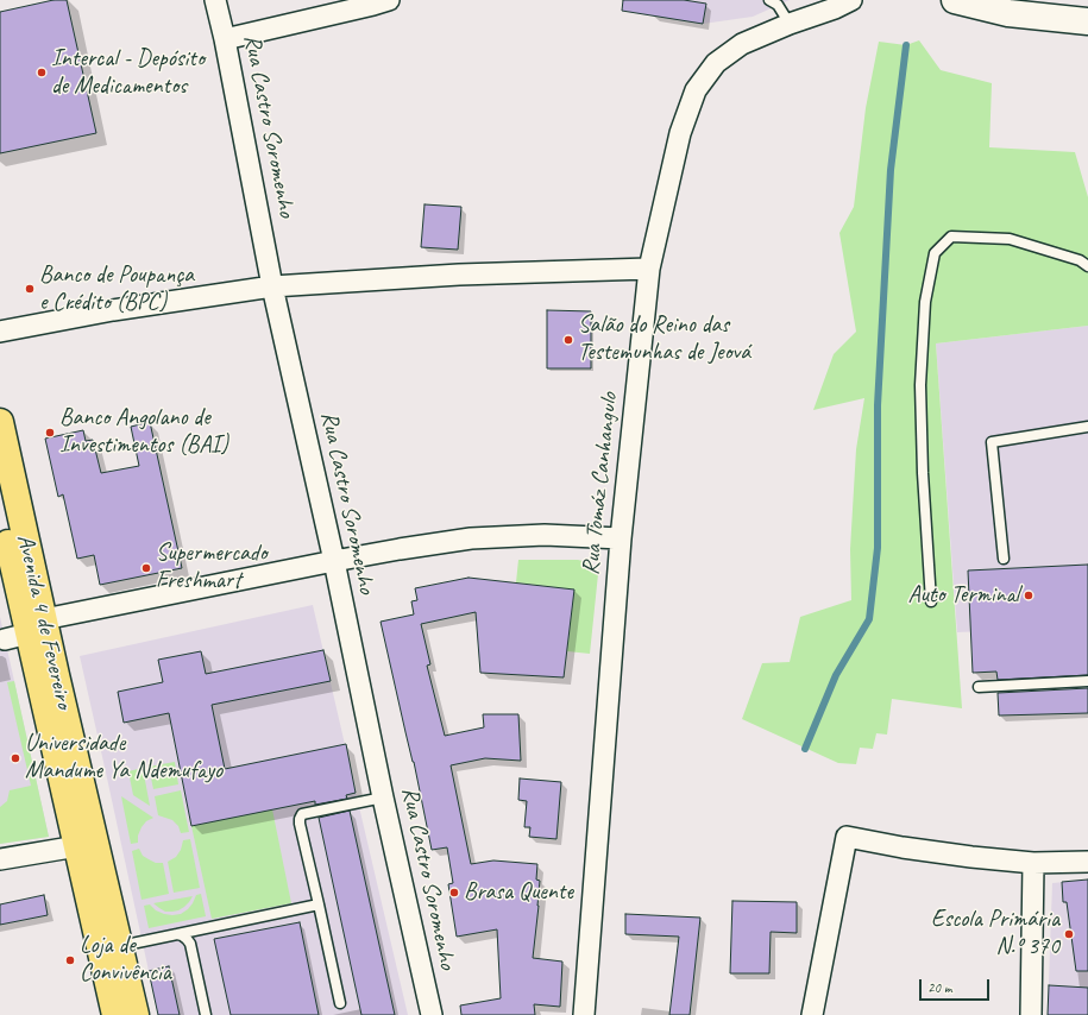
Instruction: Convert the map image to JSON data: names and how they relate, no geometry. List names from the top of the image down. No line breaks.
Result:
{"streets":{"main road":["Avenida 4 de Fevereiro"],"street":["Rua Castro Soromenho","Rua Tomáz Canhangulo"]},"places":["Intercal - Depósito de Medicamentos","Banco de Poupança e Crédito (BPC)","Salão do Reino das Testemunhas de Jeová","Banco Angolano de Investimentos (BAI)","Supermercado Freshmart","Auto Terminal","Universidade Mandume Ya Ndemufayo","Brasa Quente","Escola Primária N.º 370","Loja de Convivência"],"scale_bar":"20 m"}
